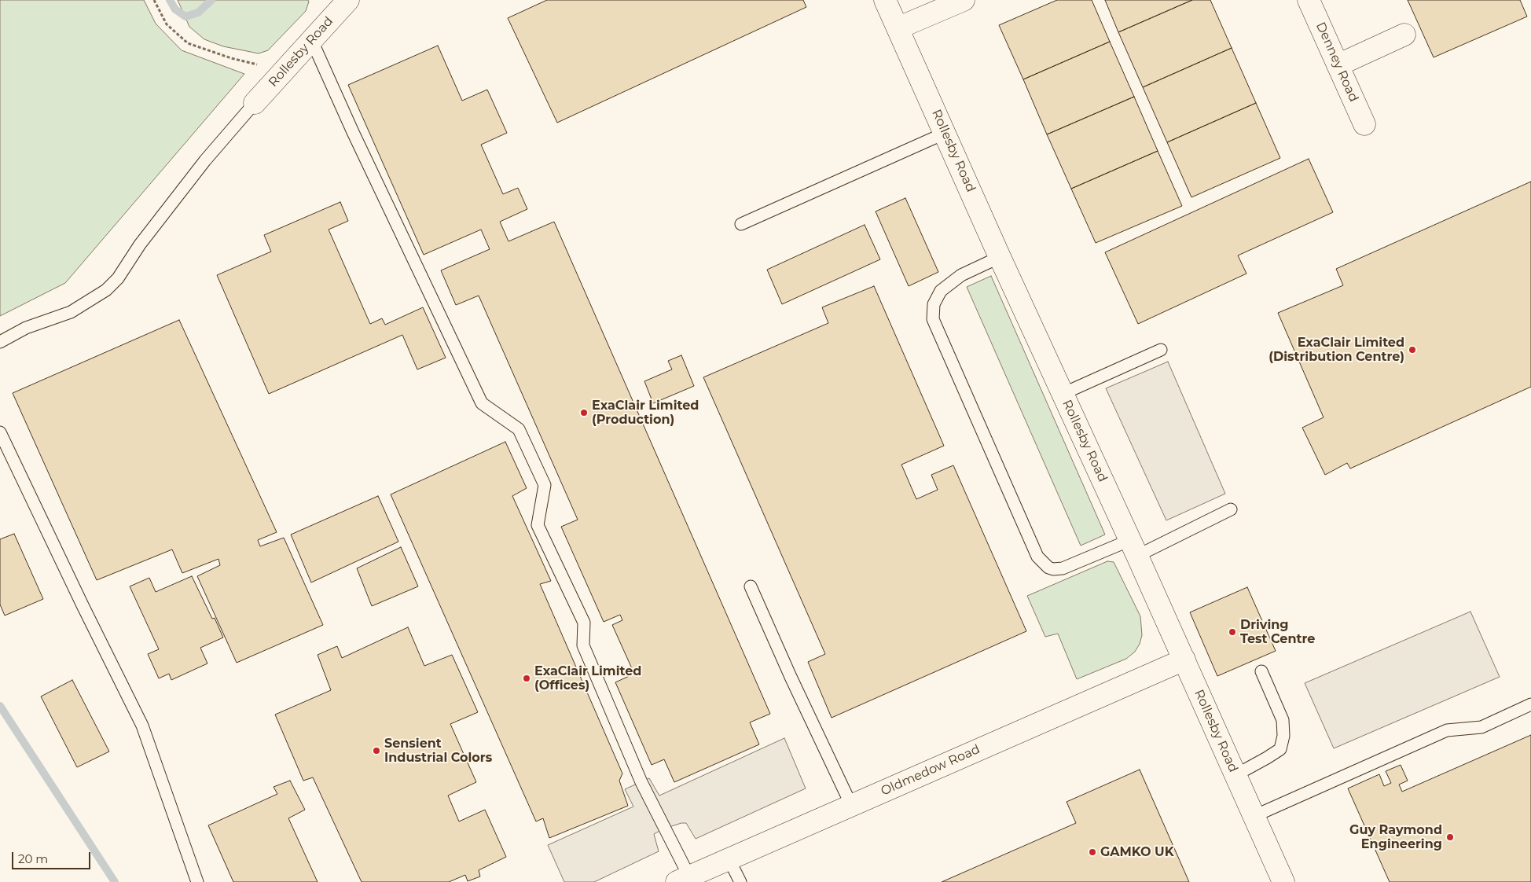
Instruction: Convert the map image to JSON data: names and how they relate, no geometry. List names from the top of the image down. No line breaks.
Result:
{"streets":{"street":["Rollesby Road","Denney Road","Oldmedow Road"]},"crossings":[["Rollesby Road","Oldmedow Road"]],"places":["ExaClair Limited (Distribution Centre)","ExaClair Limited (Production)","Driving Test Centre","ExaClair Limited (Offices)","Sensient Industrial Colors","Guy Raymond Engineering","GAMKO UK"],"scale_bar":"20 m"}
